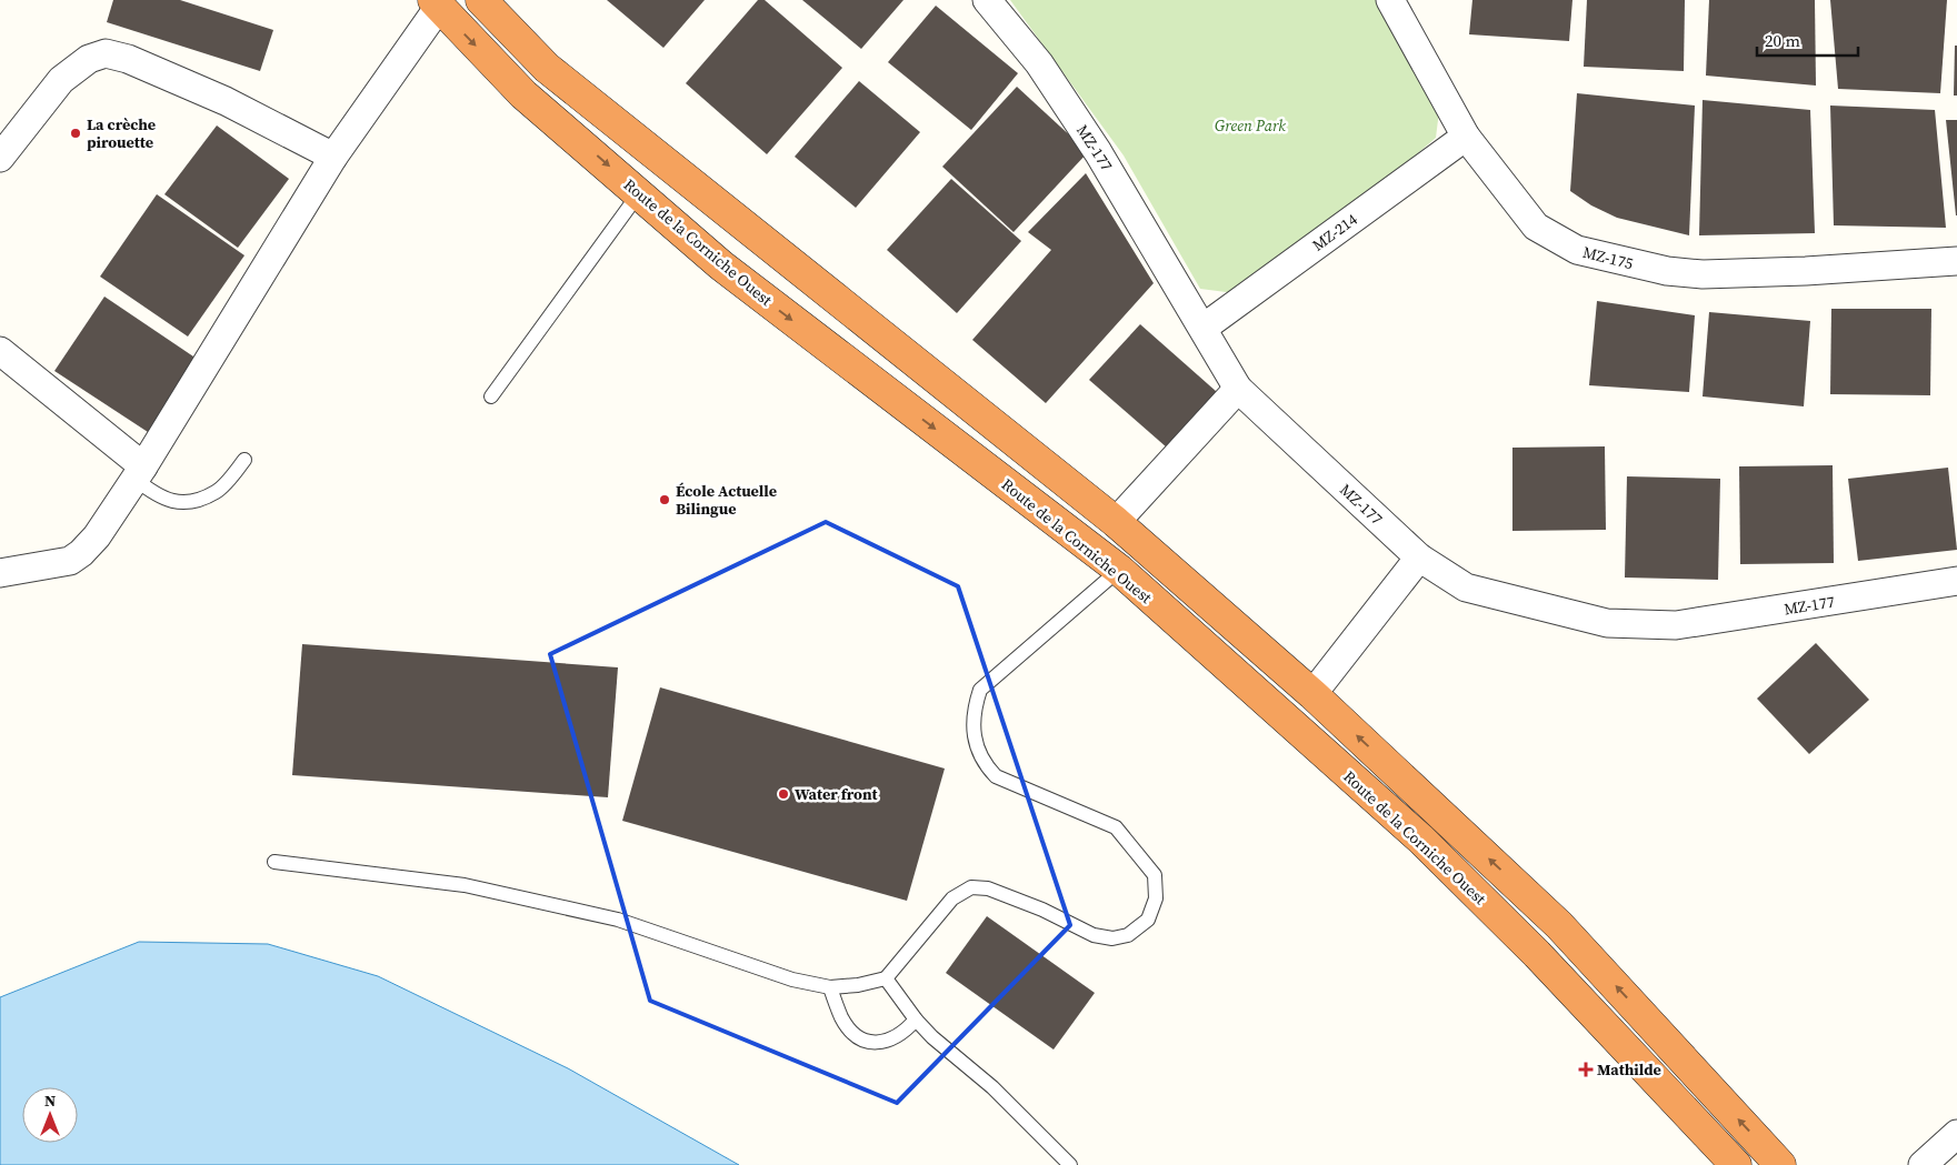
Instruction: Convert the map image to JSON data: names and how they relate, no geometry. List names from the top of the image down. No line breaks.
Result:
{"streets":{"highway":["Route de la Corniche Ouest"],"street":["MZ-177","MZ-214","MZ-175"]},"crossings":[["MZ-177","MZ-214"],["MZ-214","MZ-175"]],"parks":["Green Park"],"places":{"other":["La crèche pirouette","École Actuelle Bilingue","Water front"],"health":["Mathilde"]},"scale_bar":"20 m","north":"top"}
